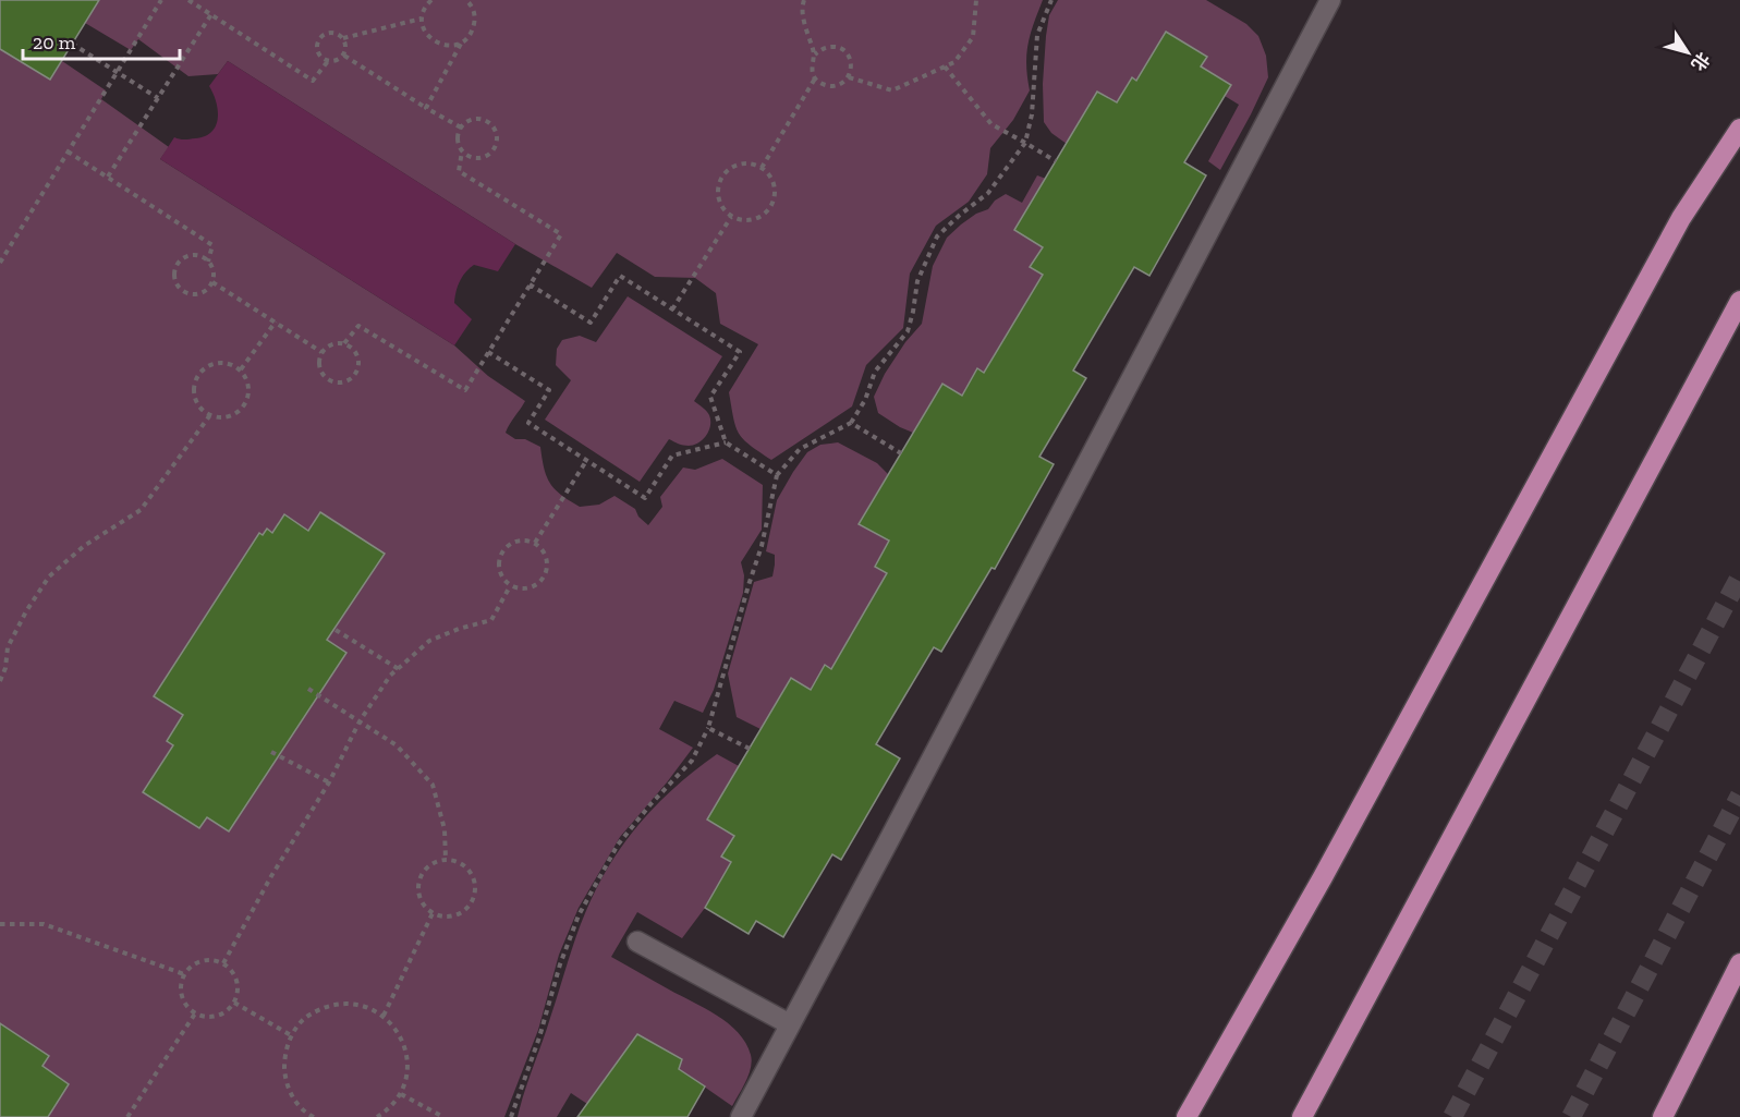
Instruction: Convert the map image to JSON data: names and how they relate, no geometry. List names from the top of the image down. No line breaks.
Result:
{"scale_bar":"20 m","north":"bottom right"}
